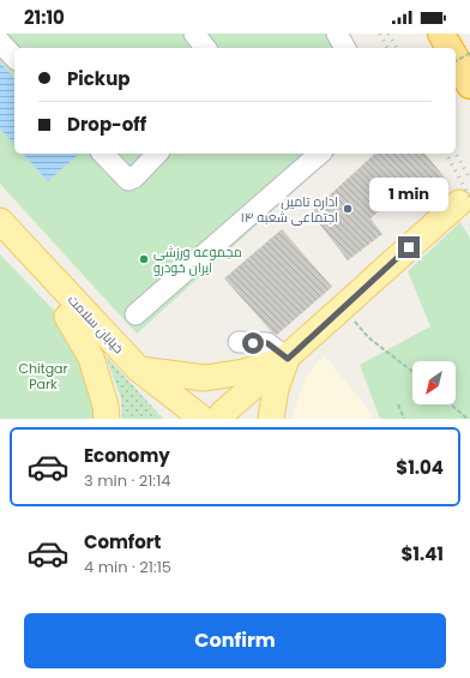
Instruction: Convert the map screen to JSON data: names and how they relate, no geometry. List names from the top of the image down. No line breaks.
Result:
{"streets":{"main road":["خیابان سلامت"]},"parks":["Chitgar Park"],"places":["اداره تامین اجتماعی شعبه ۱۴","مجموعه ورزشی ایران خودرو"],"north":"bottom left","page":{"status":"21:10","banner":["Pickup","Drop-off"],"bubble":"1 min","list":[{"name":"Economy","note":"3 min · 21:14","value":"$1.04"},{"name":"Comfort","note":"4 min · 21:15","value":"$1.41"}],"buttons":"Confirm"}}
